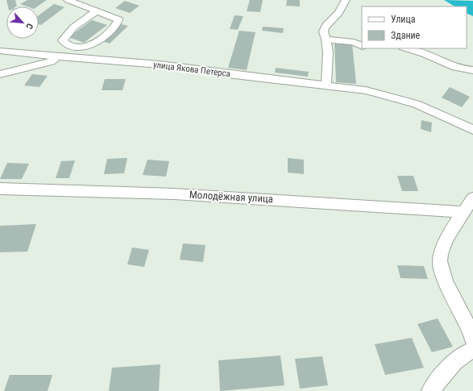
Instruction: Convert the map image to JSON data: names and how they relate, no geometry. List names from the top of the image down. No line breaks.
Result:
{"streets":{"street":["улица Якова Петерса","Молодёжная улица"]},"legend":["Улица","Здание"],"north":"bottom right"}
